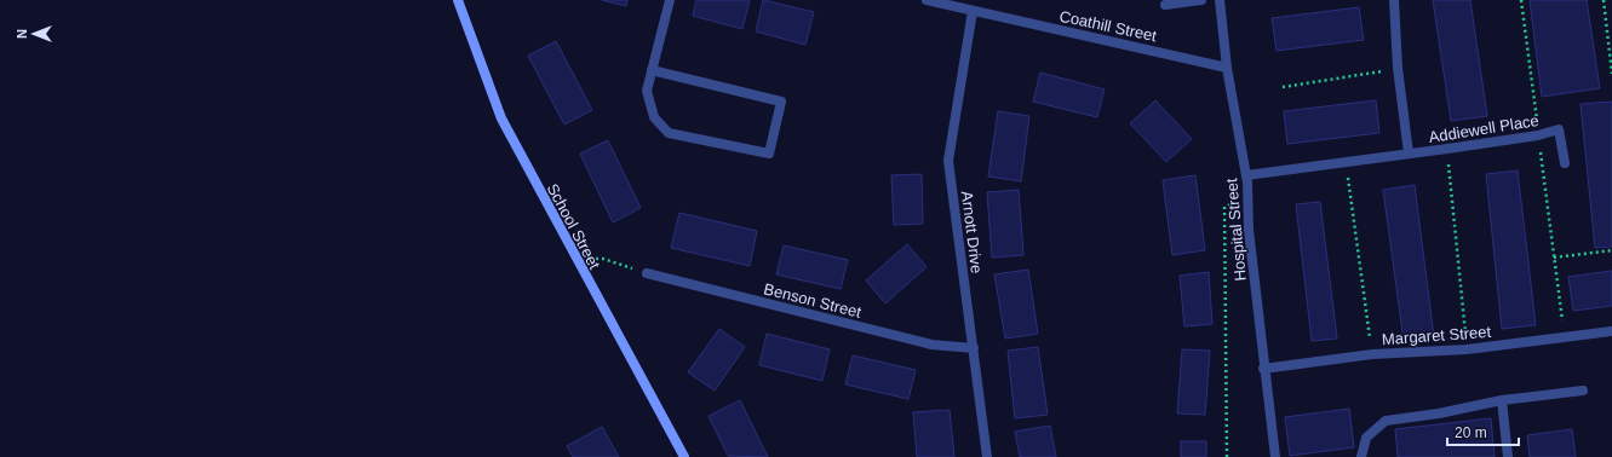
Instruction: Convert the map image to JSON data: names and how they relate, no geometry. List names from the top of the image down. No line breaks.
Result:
{"streets":{"street":["Coathill Street","Addiewell Place","School Street","Hospital Street","Arnott Drive","Benson Street","Margaret Street"]},"crossings":[["Coathill Street","Hospital Street"],["Coathill Street","Arnott Drive"],["Addiewell Place","Hospital Street"],["Hospital Street","Margaret Street"],["Arnott Drive","Benson Street"]],"scale_bar":"20 m","north":"left"}
